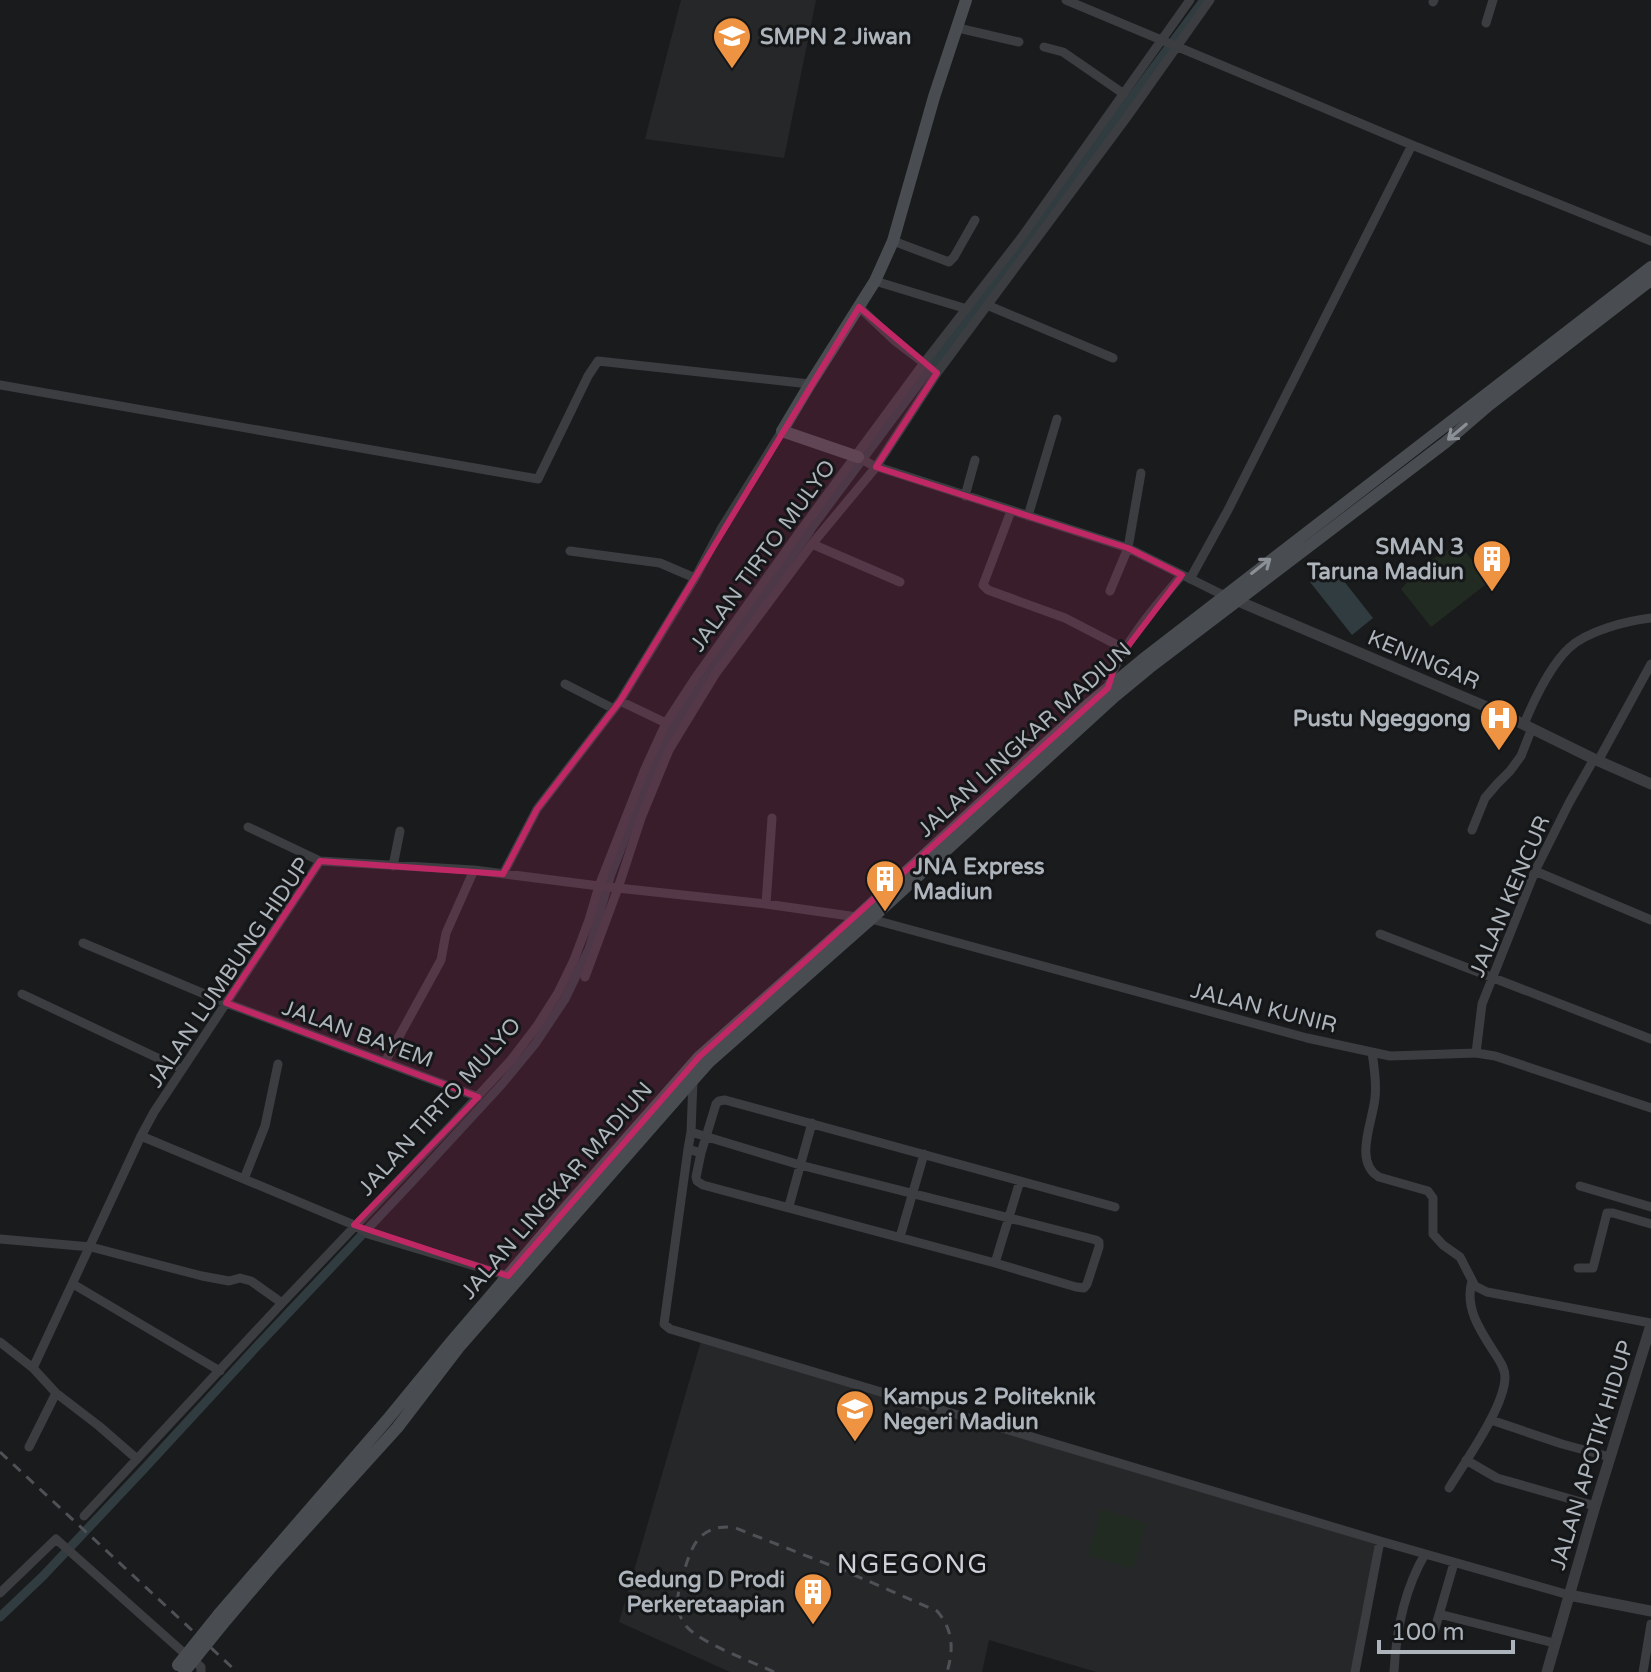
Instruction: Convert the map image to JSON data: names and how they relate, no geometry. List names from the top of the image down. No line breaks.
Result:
{"streets":{"main road":["JALAN LINGKAR MADIUN"],"street":["JALAN TIRTO MULYO","KENINGAR","JALAN KENCUR","JALAN LUMBUNG HIDUP","JALAN KUNIR","JALAN BAYEM","JALAN APOTIK HIDUP"]},"crossings":[["JALAN TIRTO MULYO","JALAN LUMBUNG HIDUP"],["JALAN TIRTO MULYO","JALAN BAYEM"],["KENINGAR","JALAN LINGKAR MADIUN"],["KENINGAR","JALAN KENCUR"],["JALAN LINGKAR MADIUN","JALAN LUMBUNG HIDUP"],["JALAN LINGKAR MADIUN","JALAN KUNIR"],["JALAN KENCUR","JALAN KUNIR"],["JALAN LUMBUNG HIDUP","JALAN KUNIR"],["JALAN LUMBUNG HIDUP","JALAN BAYEM"]],"districts":["NGEGONG"],"places":{"school or university":["SMPN 2 Jiwan","Kampus 2 Politeknik Negeri Madiun"],"building":["SMAN 3 Taruna Madiun","JNA Express Madiun","Gedung D Prodi Perkeretaapian"],"hospital":["Pustu Ngeggong"]},"scale_bar":"100 m"}
